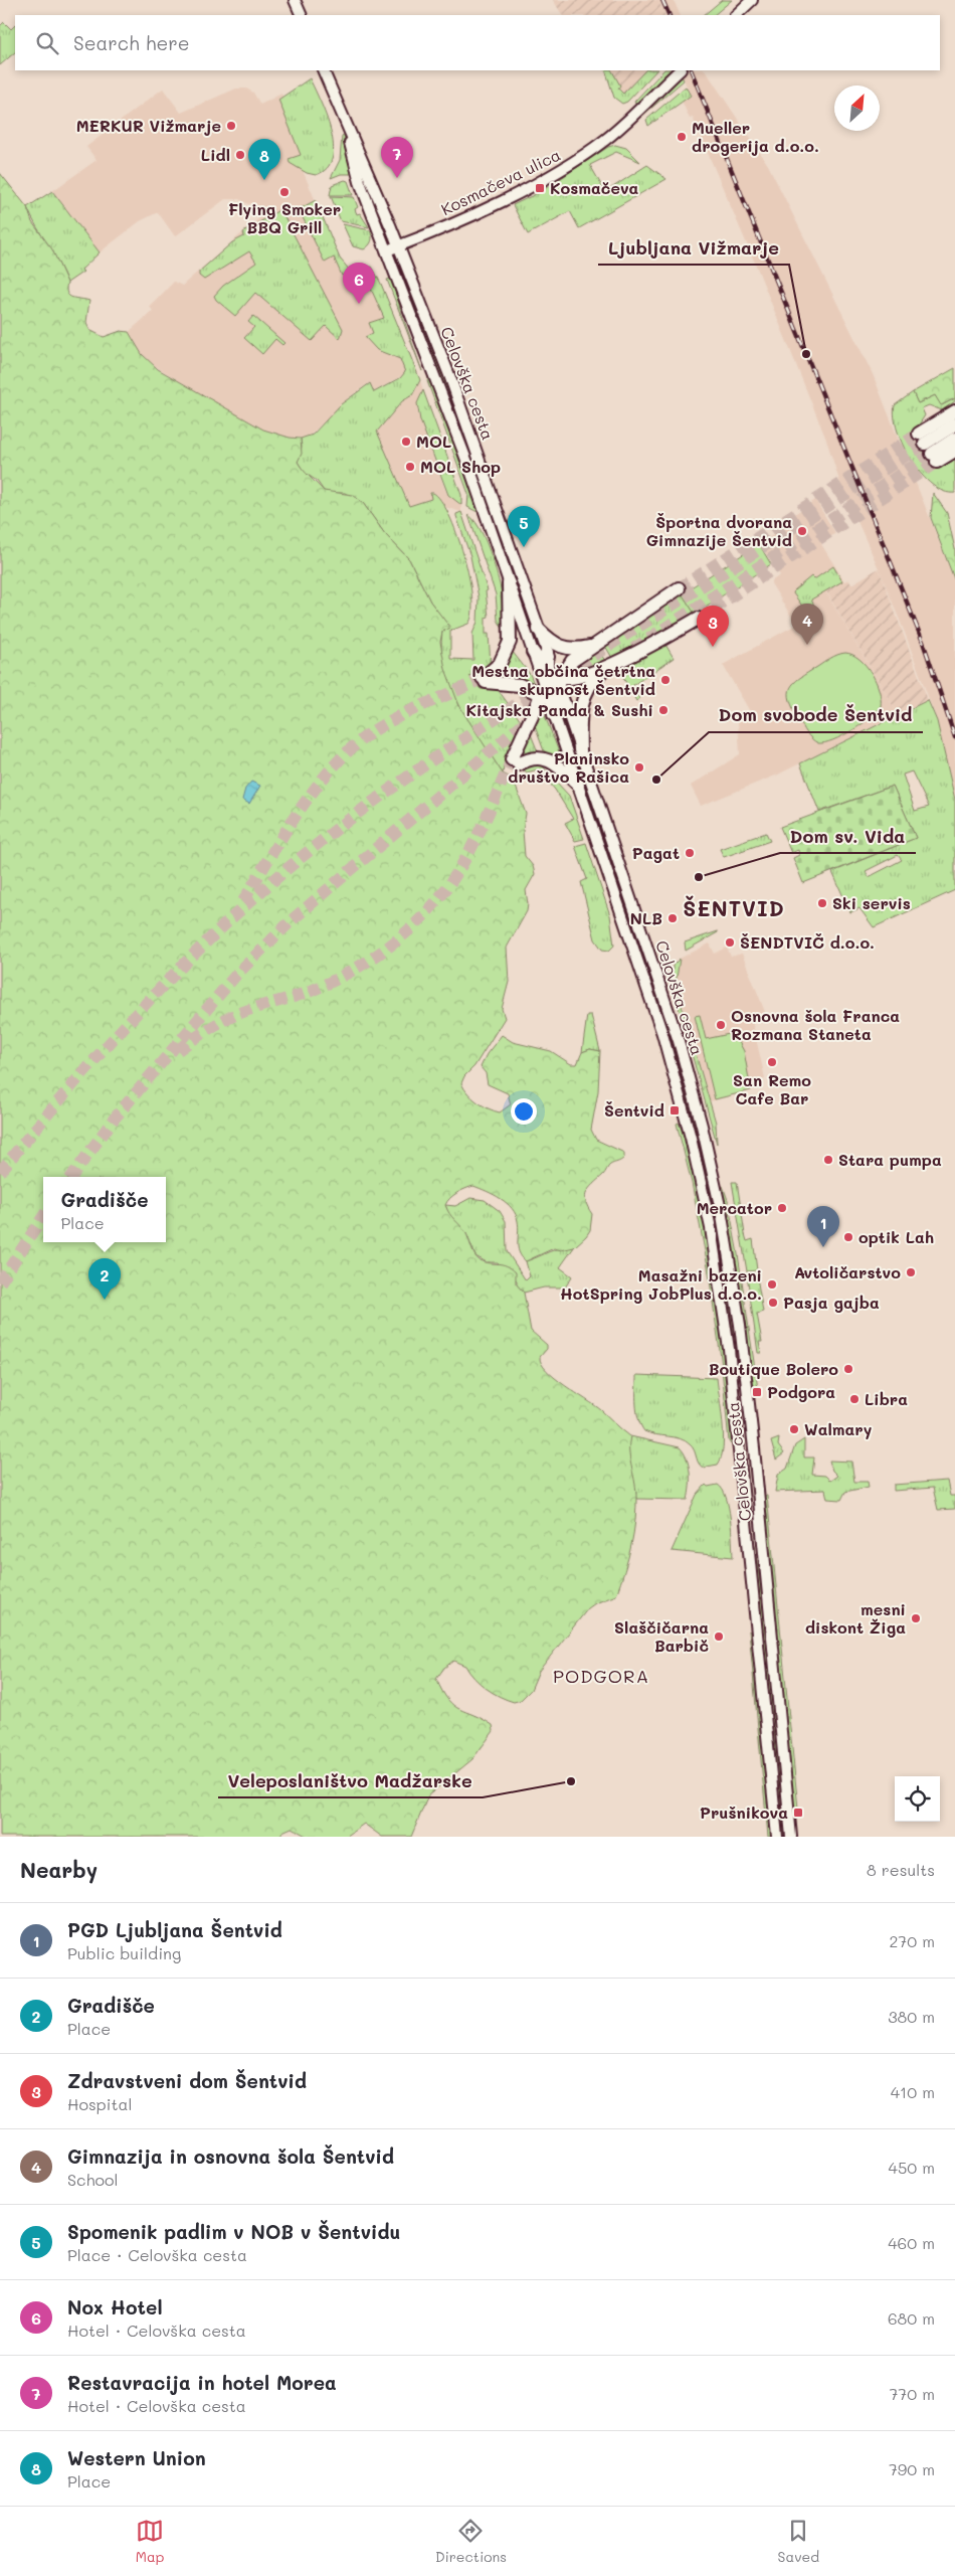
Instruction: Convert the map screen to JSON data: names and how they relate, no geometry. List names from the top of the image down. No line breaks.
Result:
{"streets":{"main road":["Kosmačeva ulica","Celovška cesta"]},"crossings":[["Kosmačeva ulica","Celovška cesta"]],"districts":["ŠENTVID","PODGORA"],"places":{"other":["MERKUR Vižmarje","Mueller drogerija d.o.o.","Lidl","Flying Smoker BBQ Grill","Ljubljana Vižmarje","MOL","MOL Shop","Športna dvorana Gimnazije Šentvid","Mestna občina četrtna skupnost Šentvid","Kitajska Panda & Sushi","Planinsko društvo Rašica","Dom svobode Šentvid","Pagat","Dom sv. Vida","Ski servis","NLB","ŠENDTVIČ d.o.o.","Osnovna šola Franca Rozmana Staneta","San Remo Cafe Bar","Stara pumpa","Mercator","optik Lah","Avtoličarstvo","Masažni bazeni HotSpring JobPlus d.o.o.","Pasja gajba","Boutique Bolero","Libra","Walmary","mesni diskont Žiga","Slaščičarna Barbič","Veleposlaništvo Madžarske"],"transit":["Kosmačeva","Šentvid","Podgora","Prušnikova"]},"north":"top right","page":{"search":"Search here","pins":["7","8","6","5","4","3","1","2"],"popup":["Gradišče","Place"],"heading":["Nearby","8 results"],"list":[{"mark":"1","name":"PGD Ljubljana Šentvid","note":"Public building","value":"270 m"},{"mark":"2","name":"Gradišče","note":"Place","value":"380 m"},{"mark":"3","name":"Zdravstveni dom Šentvid","note":"Hospital","value":"410 m"},{"mark":"4","name":"Gimnazija in osnovna šola Šentvid","note":"School","value":"450 m"},{"mark":"5","name":"Spomenik padlim v NOB v Šentvidu","note":"Place · Celovška cesta","value":"460 m"},{"mark":"6","name":"Nox Hotel","note":"Hotel · Celovška cesta","value":"680 m"},{"mark":"7","name":"Restavracija in hotel Morea","note":"Hotel · Celovška cesta","value":"770 m"},{"mark":"8","name":"Western Union","note":"Place","value":"790 m"}],"nav":["Map","Directions","Saved"]}}
